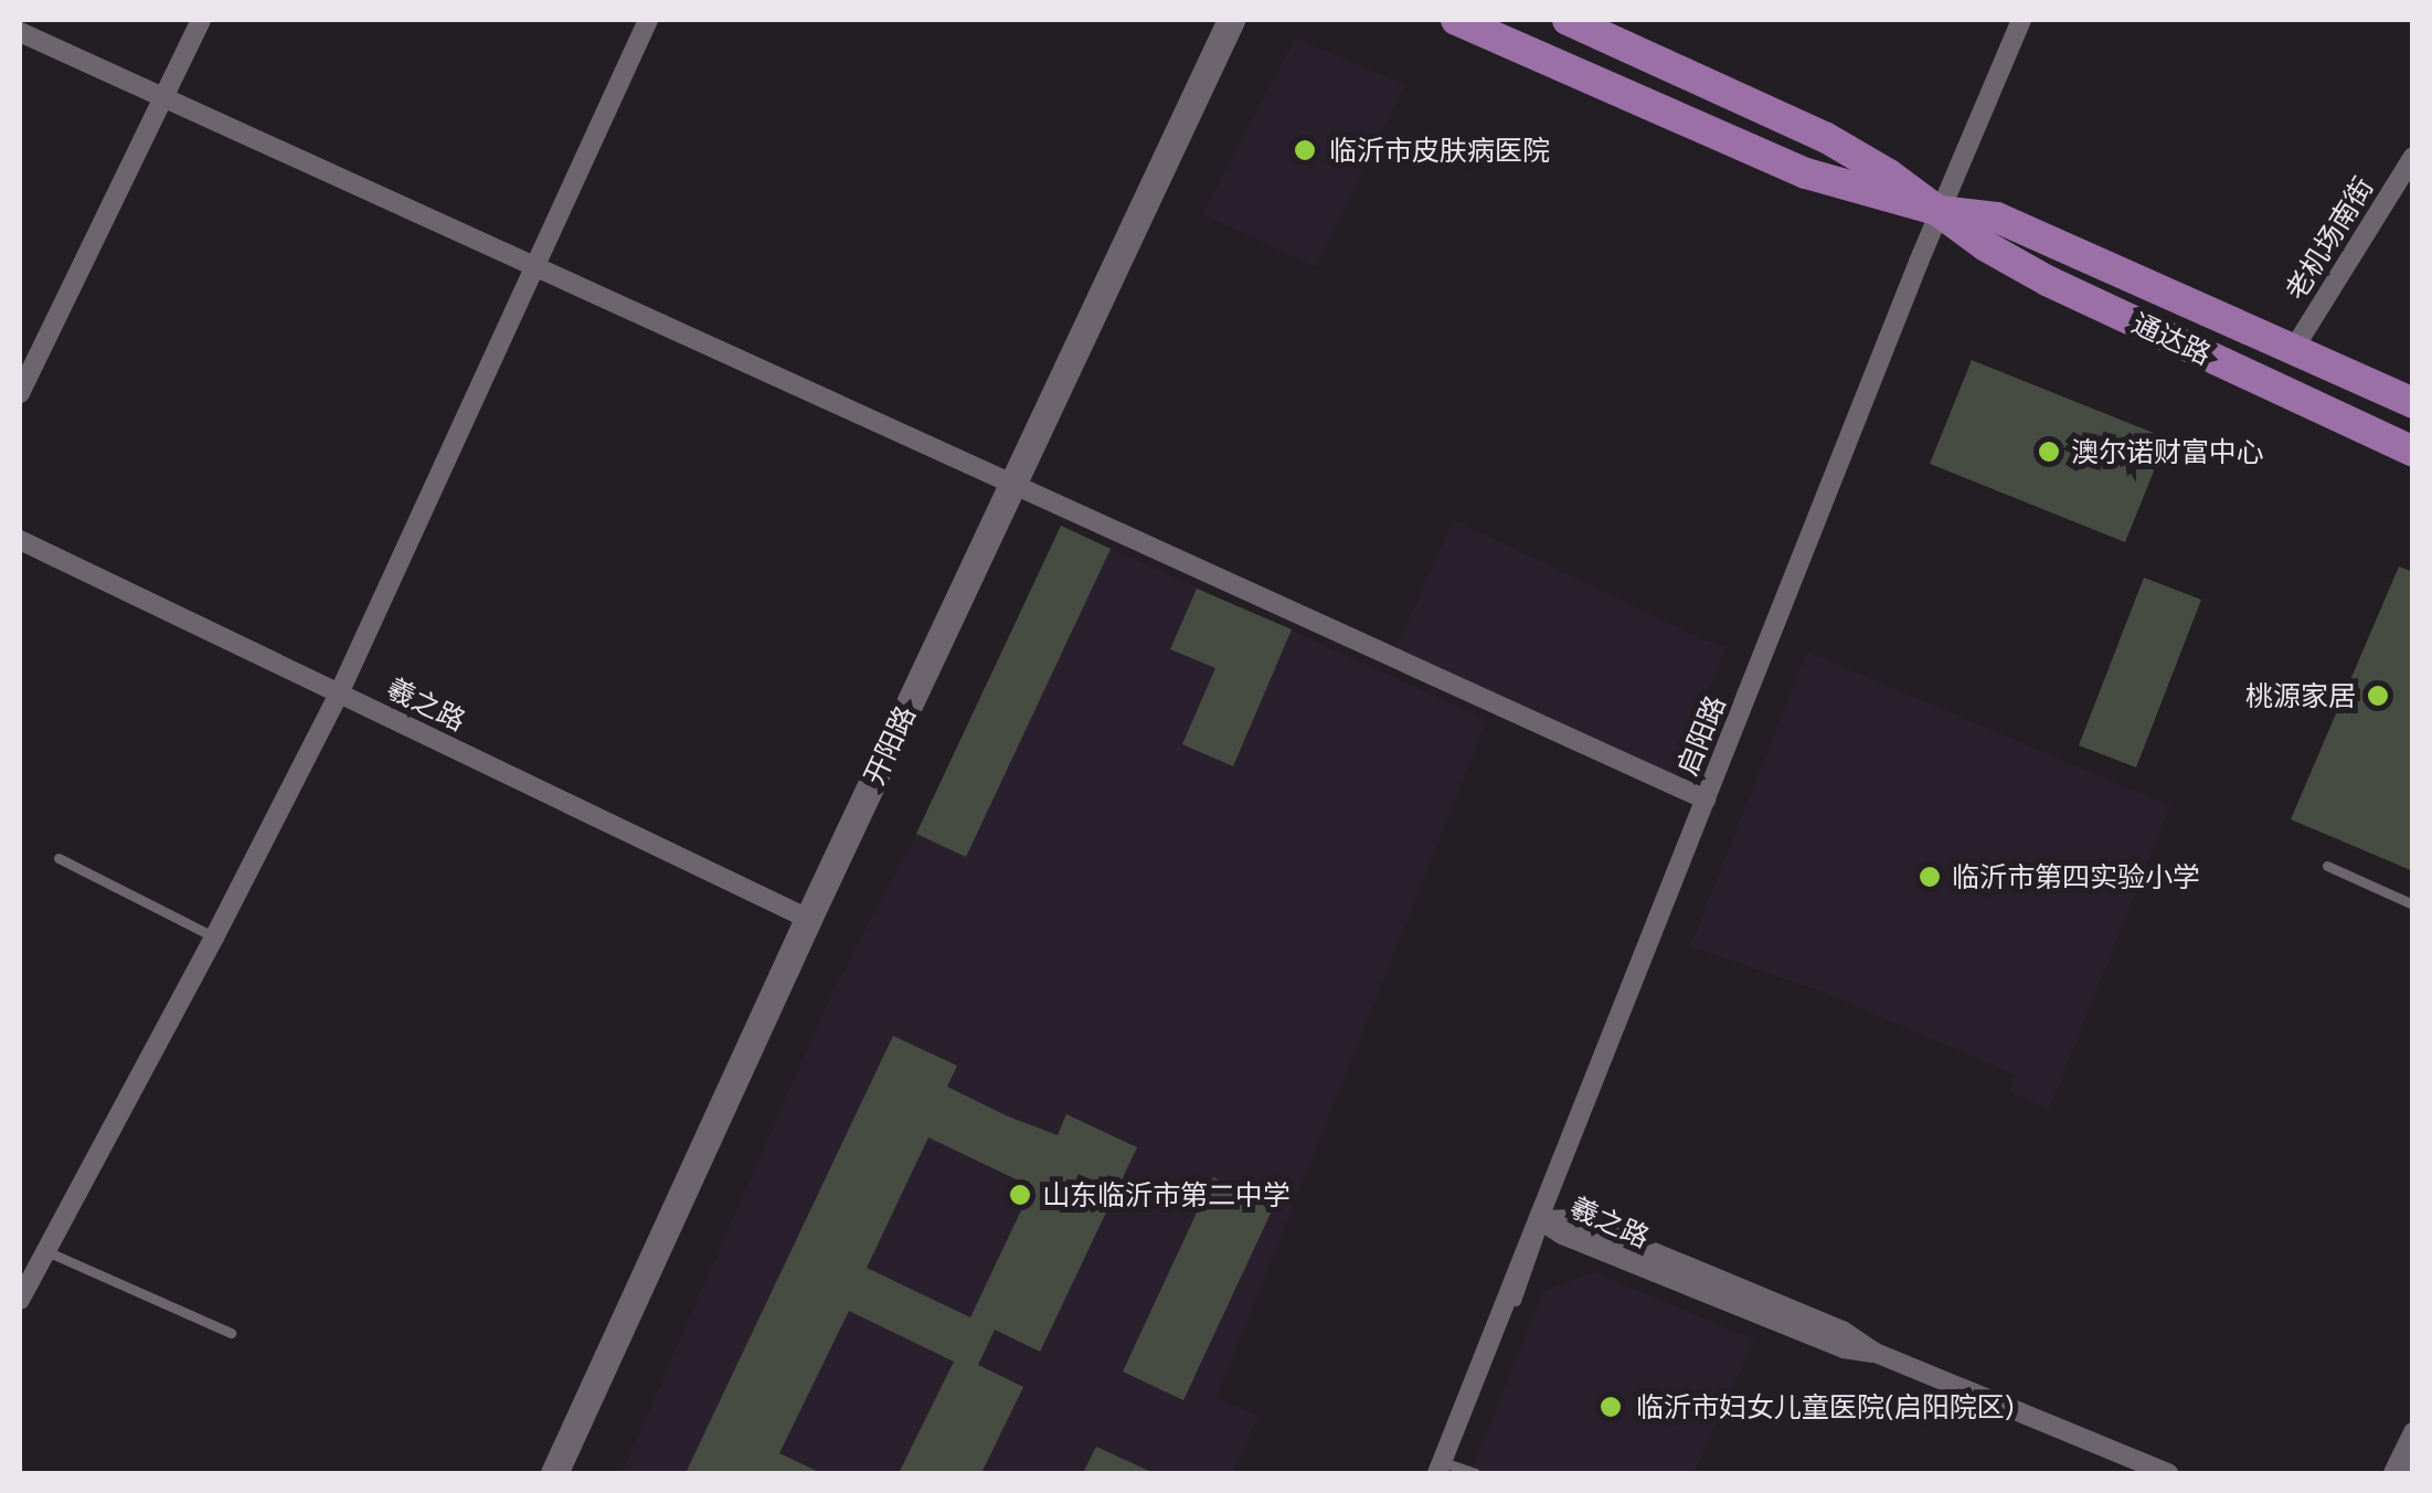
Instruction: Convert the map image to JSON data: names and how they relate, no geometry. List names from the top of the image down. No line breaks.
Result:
{"streets":{"main road":["通达路"],"street":["老机场南街","羲之路","启阳路","开阳路"]},"crossings":[["老机场南街","通达路"],["通达路","启阳路"],["羲之路","启阳路"],["羲之路","开阳路"]],"places":["临沂市皮肤病医院","澳尔诺财富中心","桃源家居","临沂市第四实验小学","山东临沂市第二中学","临沂市妇女儿童医院(启阳院区)"]}
